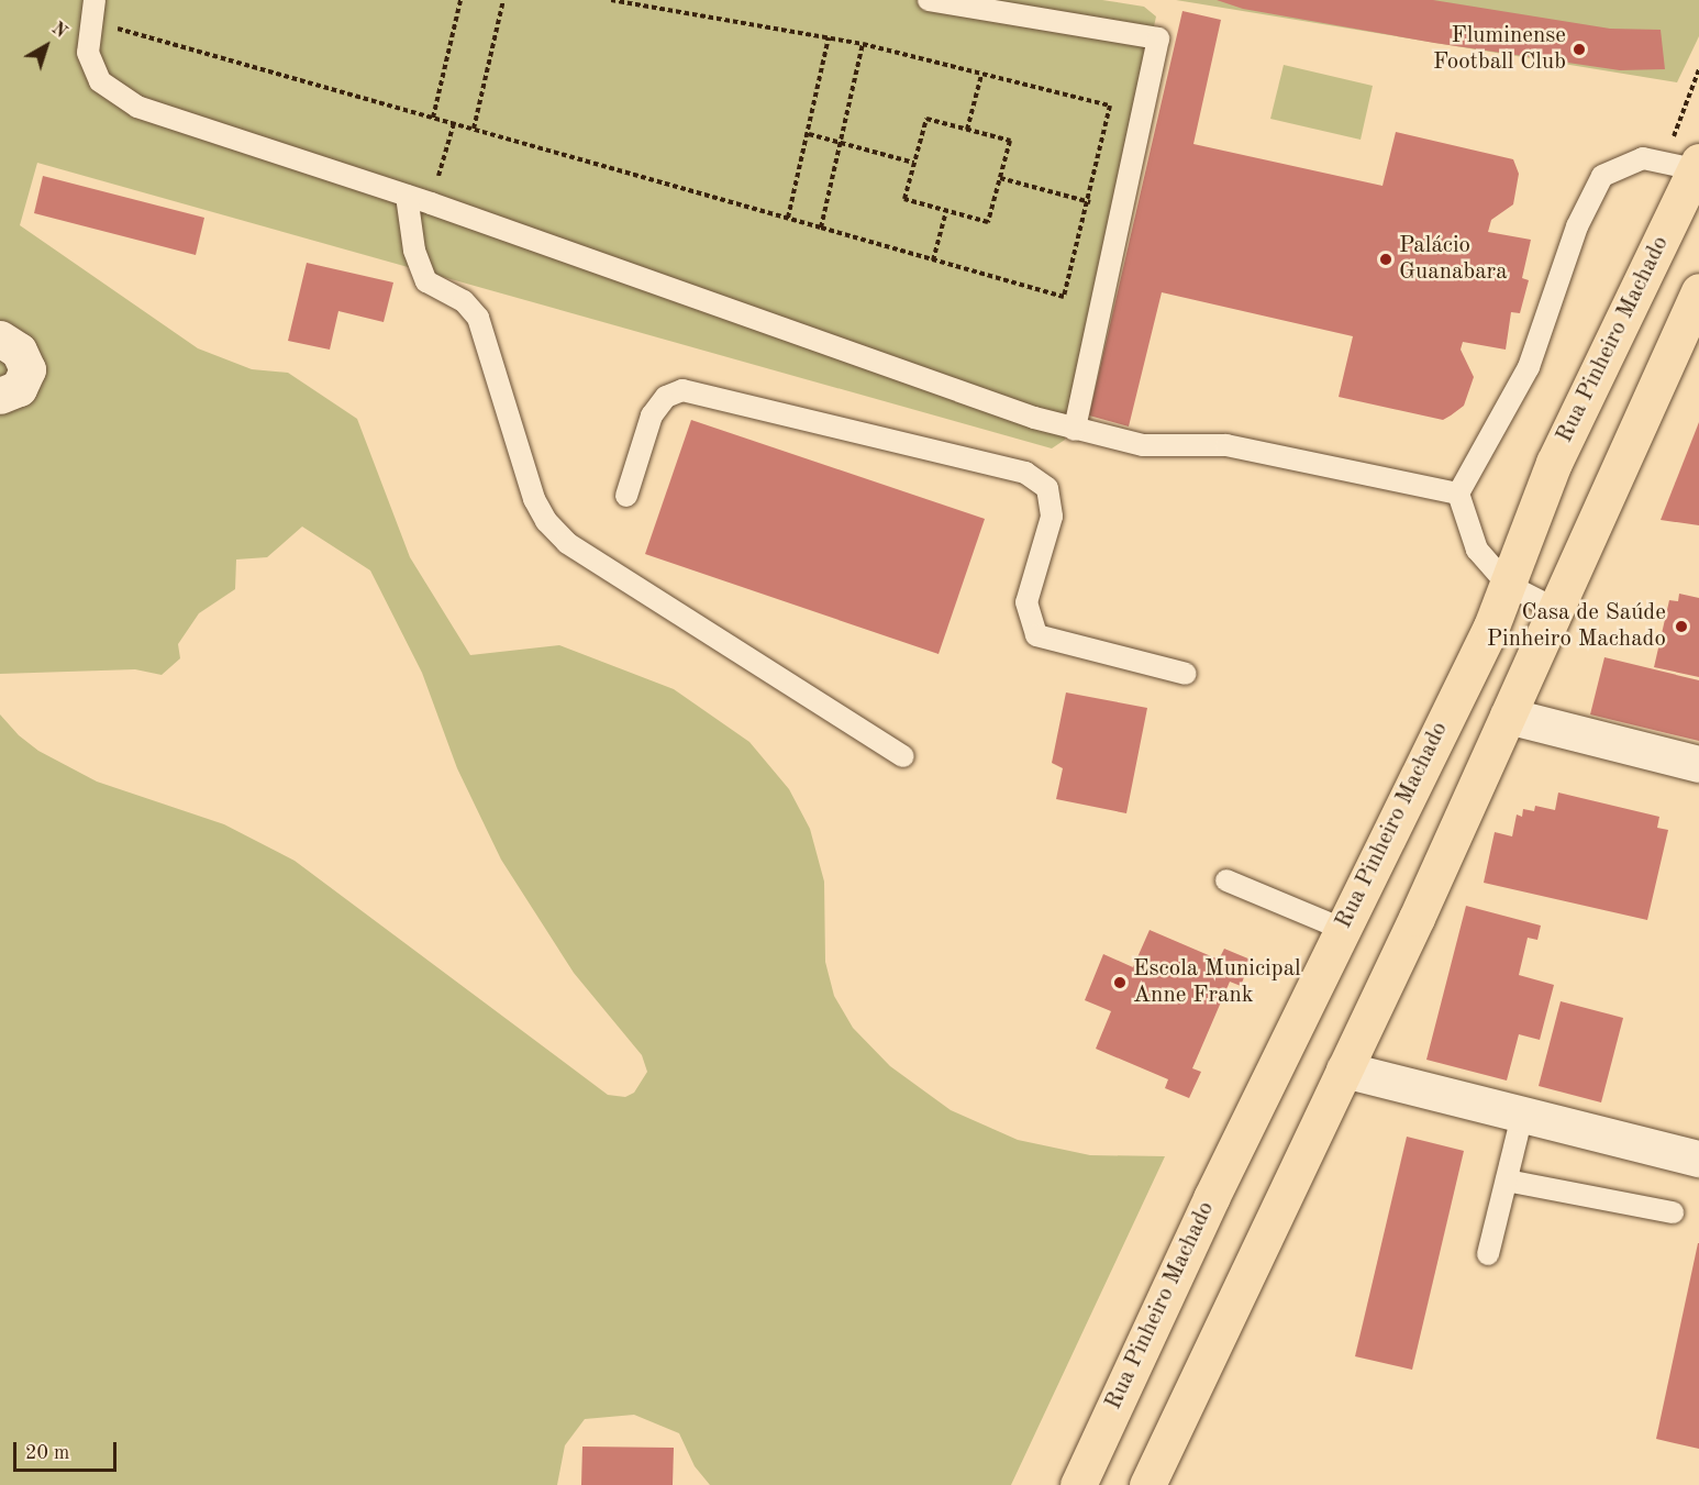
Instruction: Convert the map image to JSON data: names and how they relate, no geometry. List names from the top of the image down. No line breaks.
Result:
{"streets":{"main road":["Rua Pinheiro Machado"]},"places":["Fluminense Football Club","Palácio Guanabara","Casa de Saúde Pinheiro Machado","Escola Municipal Anne Frank"],"scale_bar":"20 m","north":"top right"}
